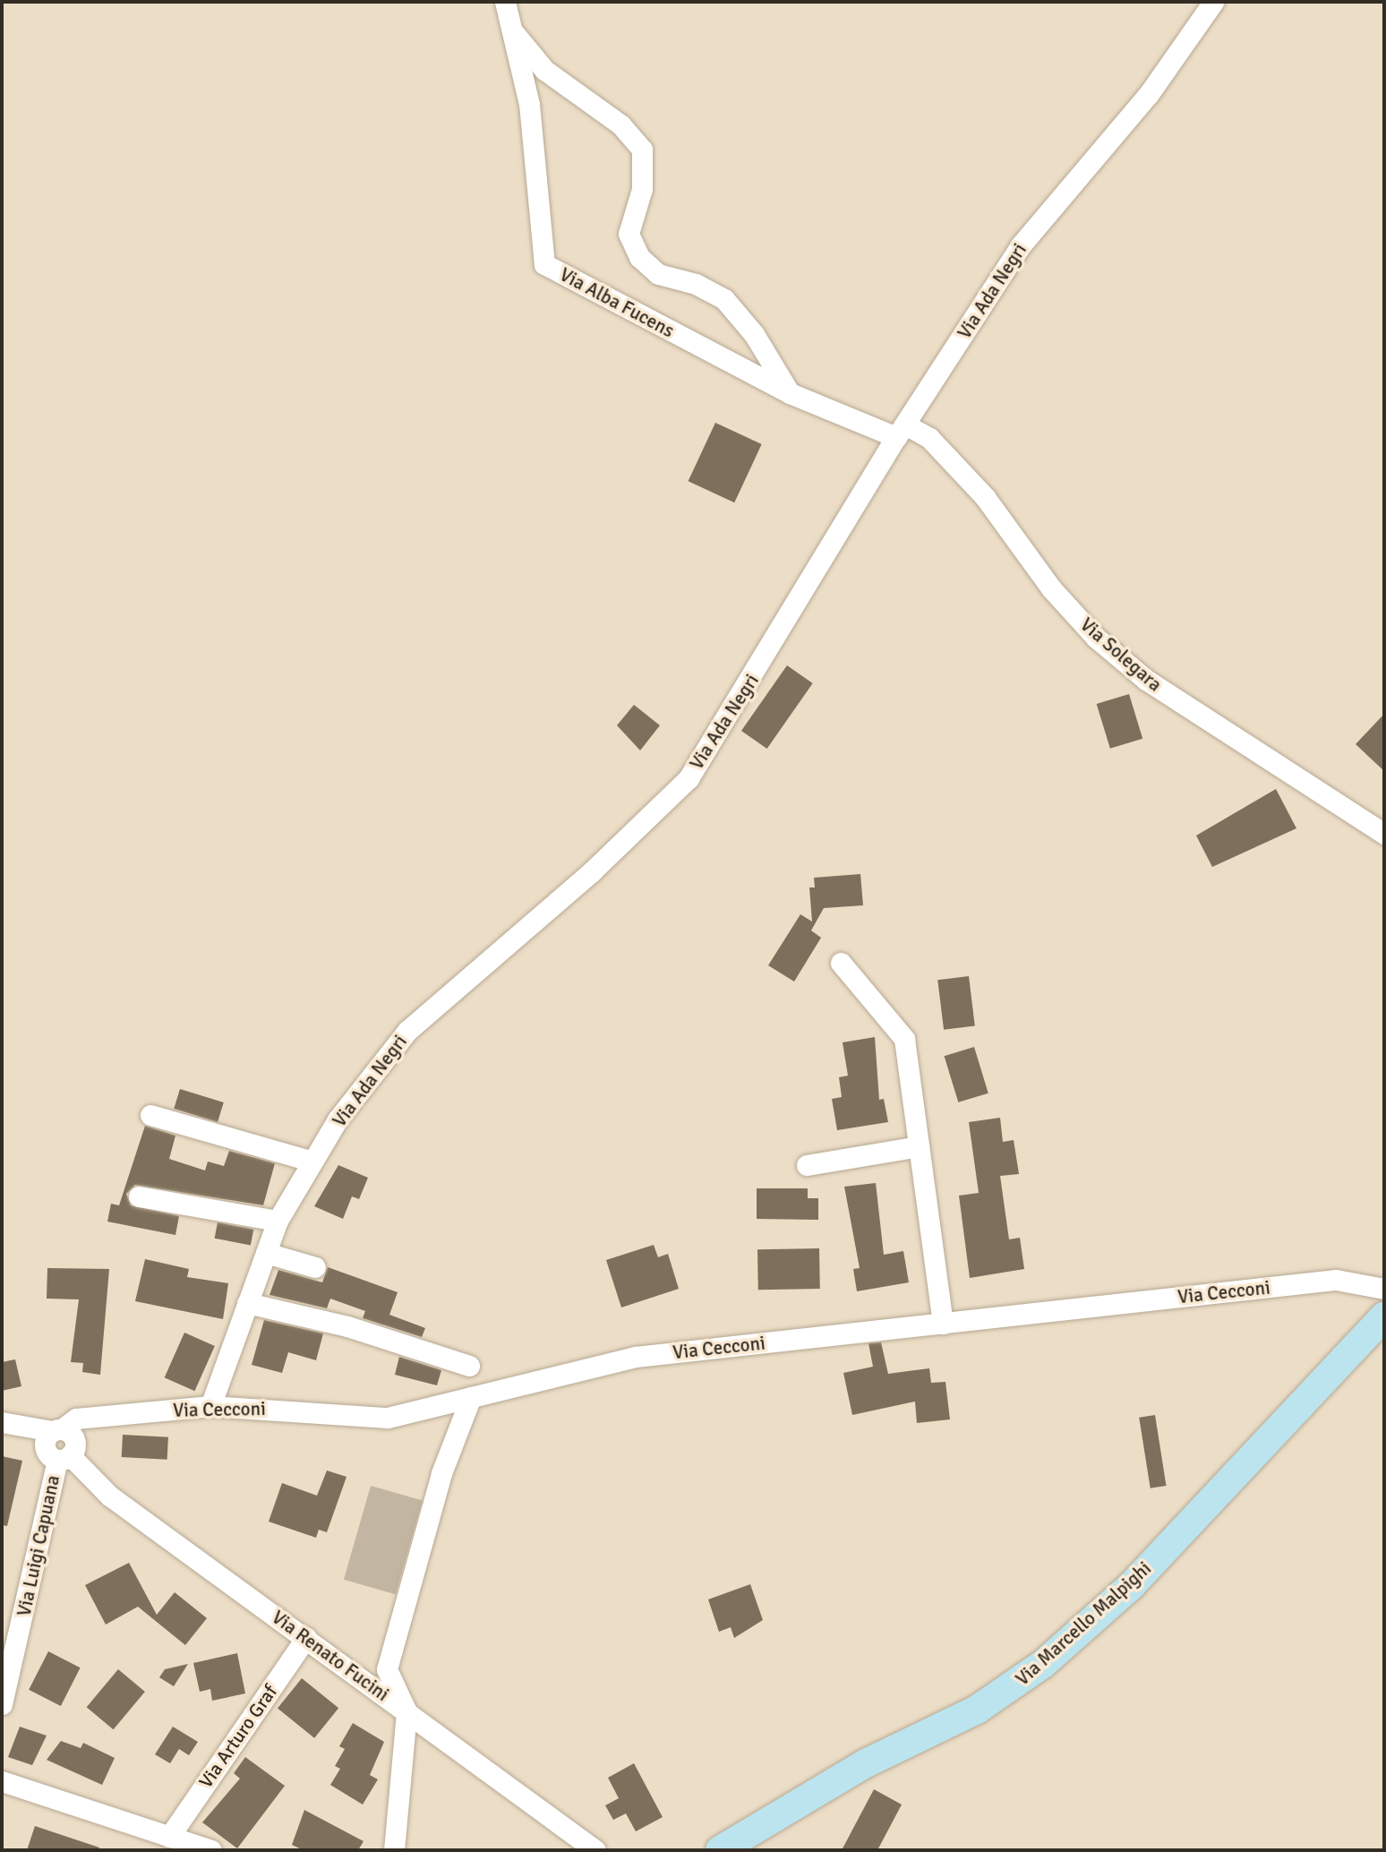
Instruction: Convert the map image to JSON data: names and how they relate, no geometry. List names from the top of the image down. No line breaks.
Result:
{"streets":{"main road":["Via Marcello Malpighi"],"street":["Via Ada Negri","Via Alba Fucens","Via Solegara","Via Cecconi","Via Luigi Capuana","Via Renato Fucini","Via Arturo Graf"]},"crossings":[["Via Ada Negri","Via Alba Fucens"],["Via Ada Negri","Via Solegara"],["Via Ada Negri","Via Cecconi"],["Via Alba Fucens","Via Solegara"],["Via Luigi Capuana","Via Renato Fucini"],["Via Renato Fucini","Via Arturo Graf"]]}
